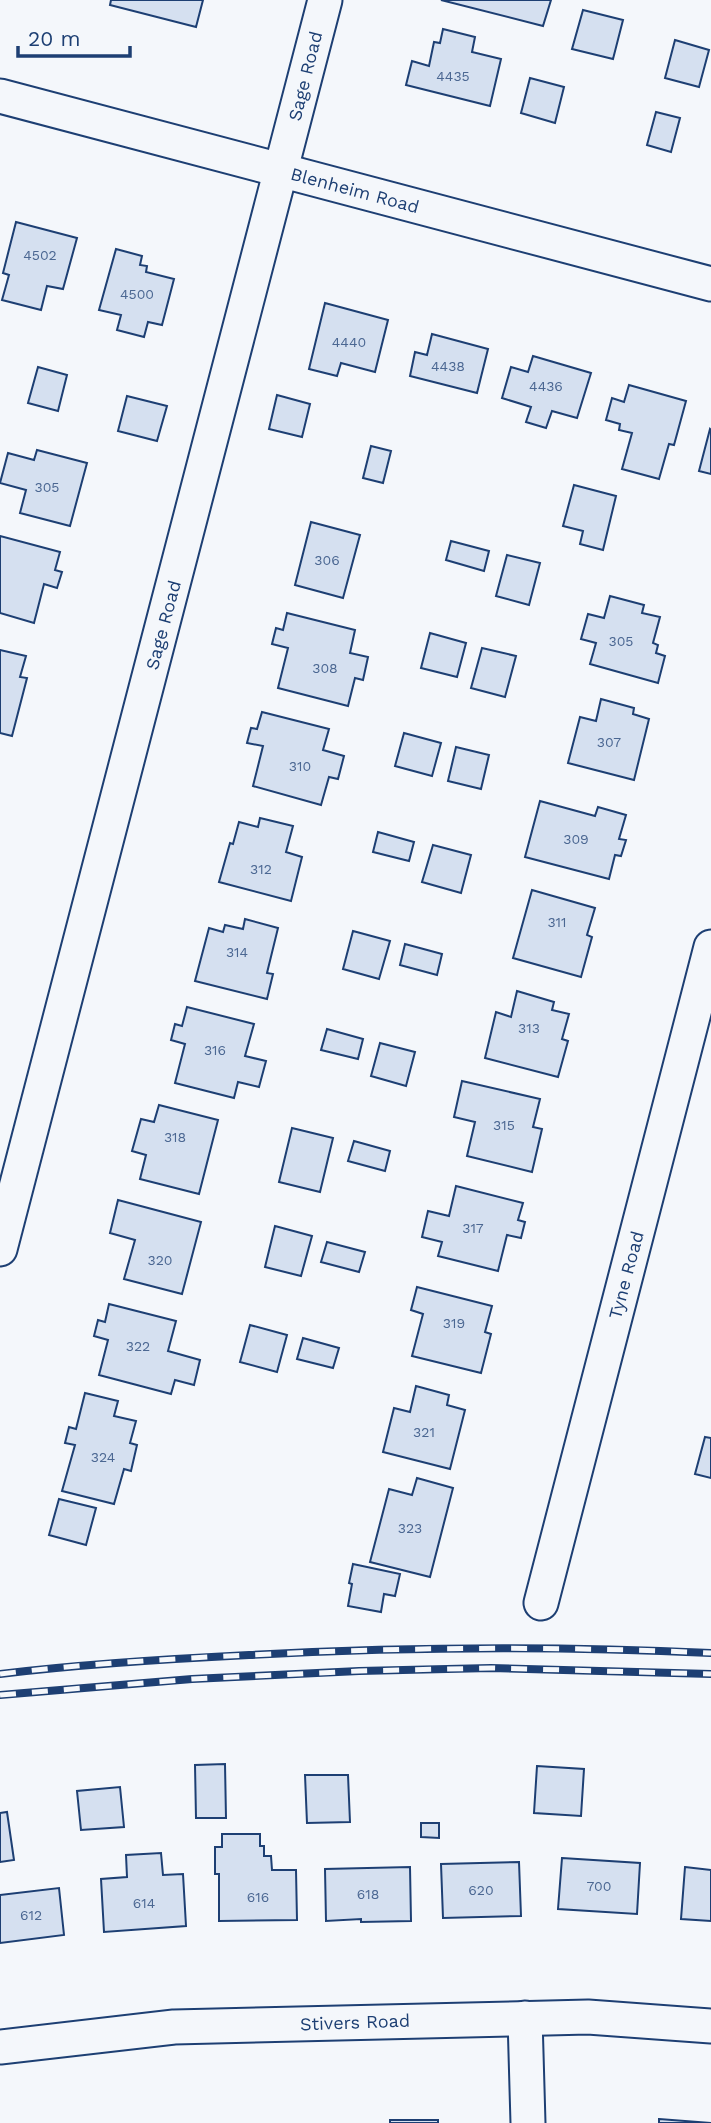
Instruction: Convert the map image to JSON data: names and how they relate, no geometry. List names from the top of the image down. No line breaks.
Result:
{"streets":{"street":["Sage Road","Blenheim Road","Tyne Road","Stivers Road"]},"crossings":[["Sage Road","Blenheim Road"]],"house_numbers":["4435","4502","4500","4440","4438","4436","305","306","305","308","307","310","309","312","311","314","313","316","315","318","317","320","319","322","321","324","323","700","620","618","616","614","612"],"scale_bar":"20 m"}
